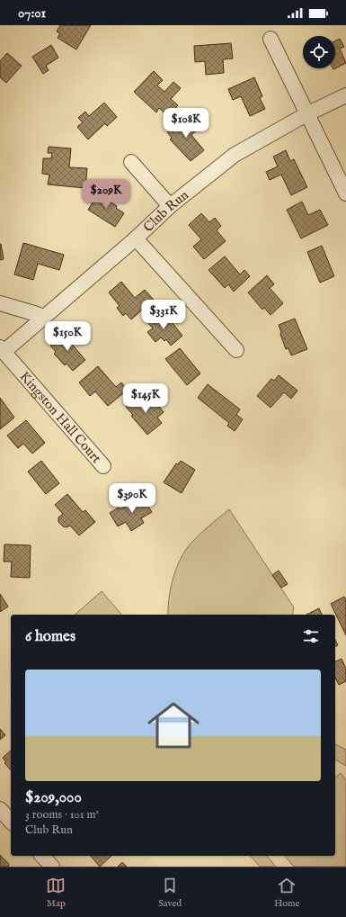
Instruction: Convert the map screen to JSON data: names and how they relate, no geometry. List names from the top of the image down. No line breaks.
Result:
{"streets":{"street":["Club Run","Kingston Hall Court"]},"crossings":[["Club Run","Kingston Hall Court"]],"page":{"status":"07:01","price":["$108K","$209K","$331K","$150K","$145K","$390K"],"heading":"6 homes","list":[{"name":"$209,000","note":"3 rooms · 101 m² · Club Run"}],"tabs":["Map","Saved","Home"]}}
